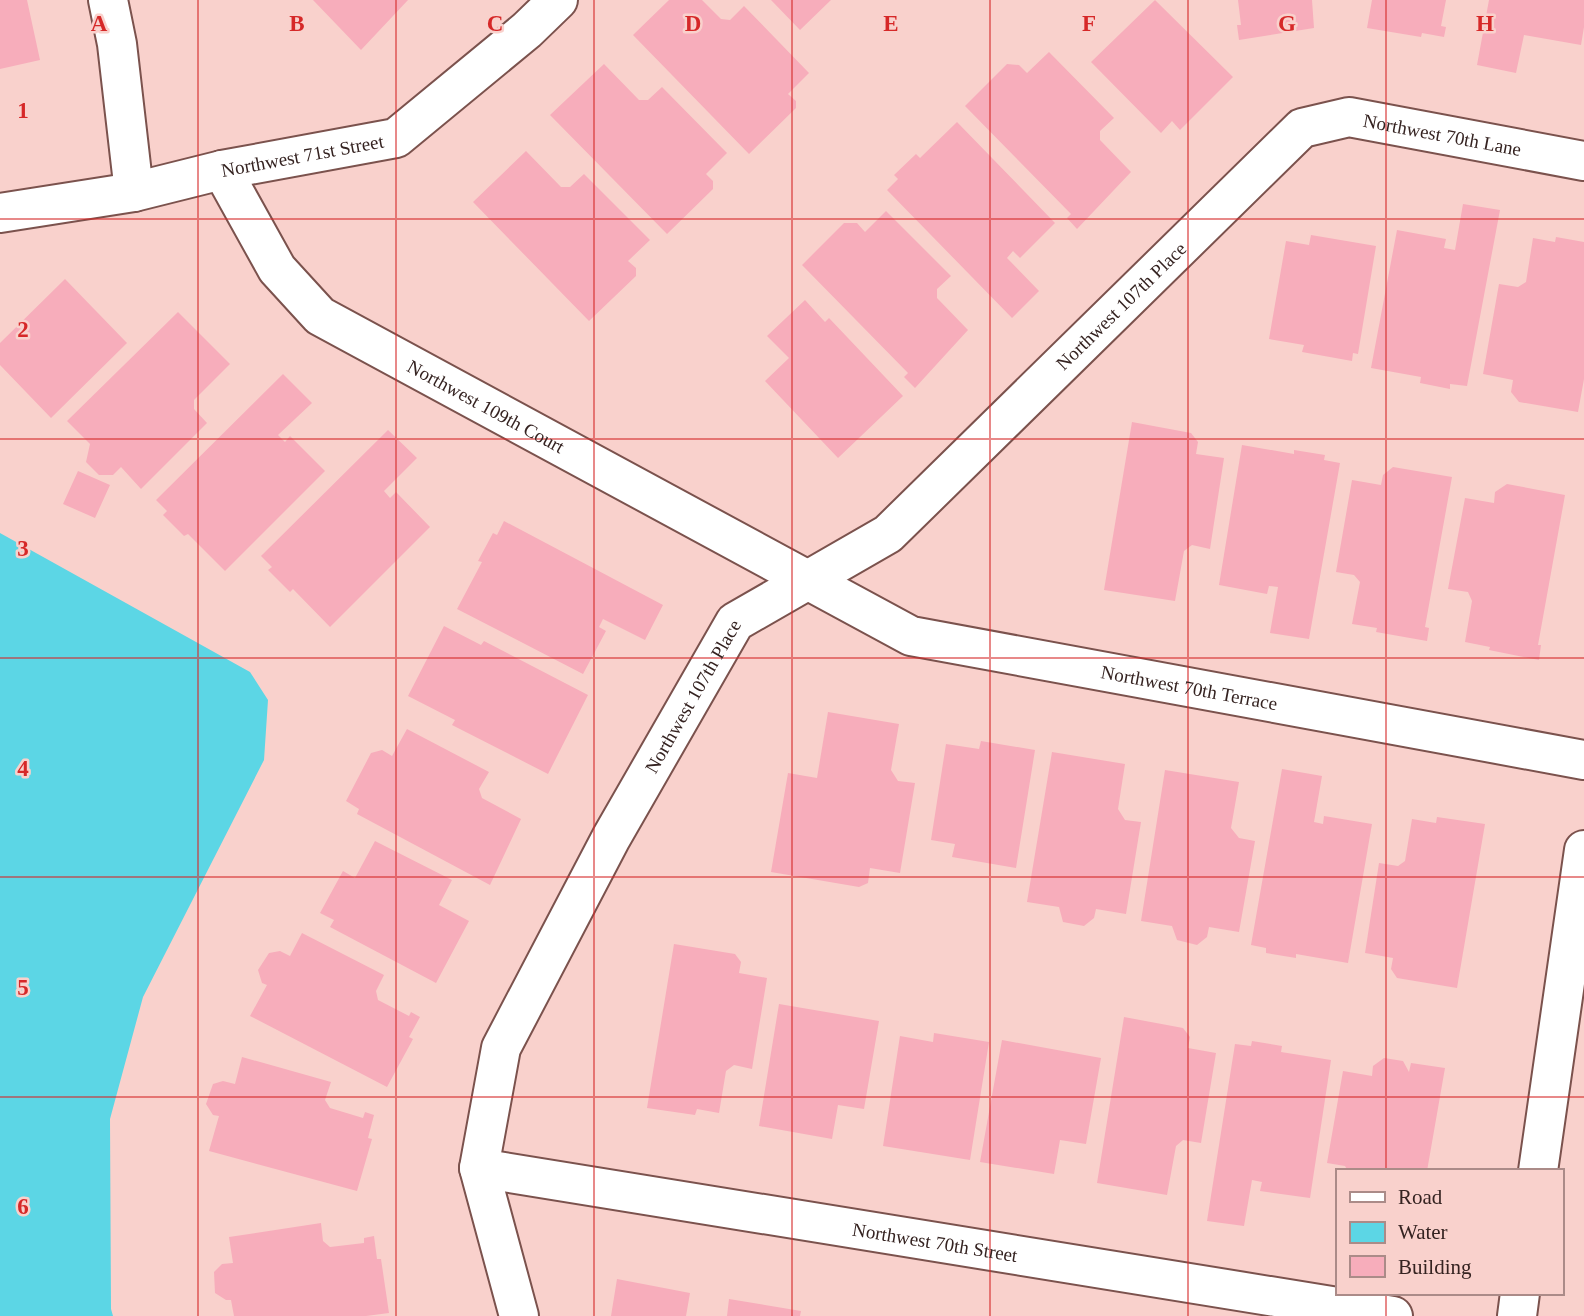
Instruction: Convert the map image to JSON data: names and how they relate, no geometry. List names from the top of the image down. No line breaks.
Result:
{"streets":{"street":["Northwest 70th Lane","Northwest 71st Street","Northwest 107th Place","Northwest 109th Court","Northwest 70th Terrace","Northwest 70th Street"]},"crossings":[["Northwest 70th Lane","Northwest 107th Place"],["Northwest 71st Street","Northwest 109th Court"],["Northwest 107th Place","Northwest 109th Court"],["Northwest 107th Place","Northwest 70th Terrace"],["Northwest 107th Place","Northwest 70th Street"],["Northwest 109th Court","Northwest 70th Terrace"]],"legend":["Road","Water","Building"],"grid":{"columns":["A","B","C","D","E","F","G","H"],"rows":["1","2","3","4","5","6"]}}
